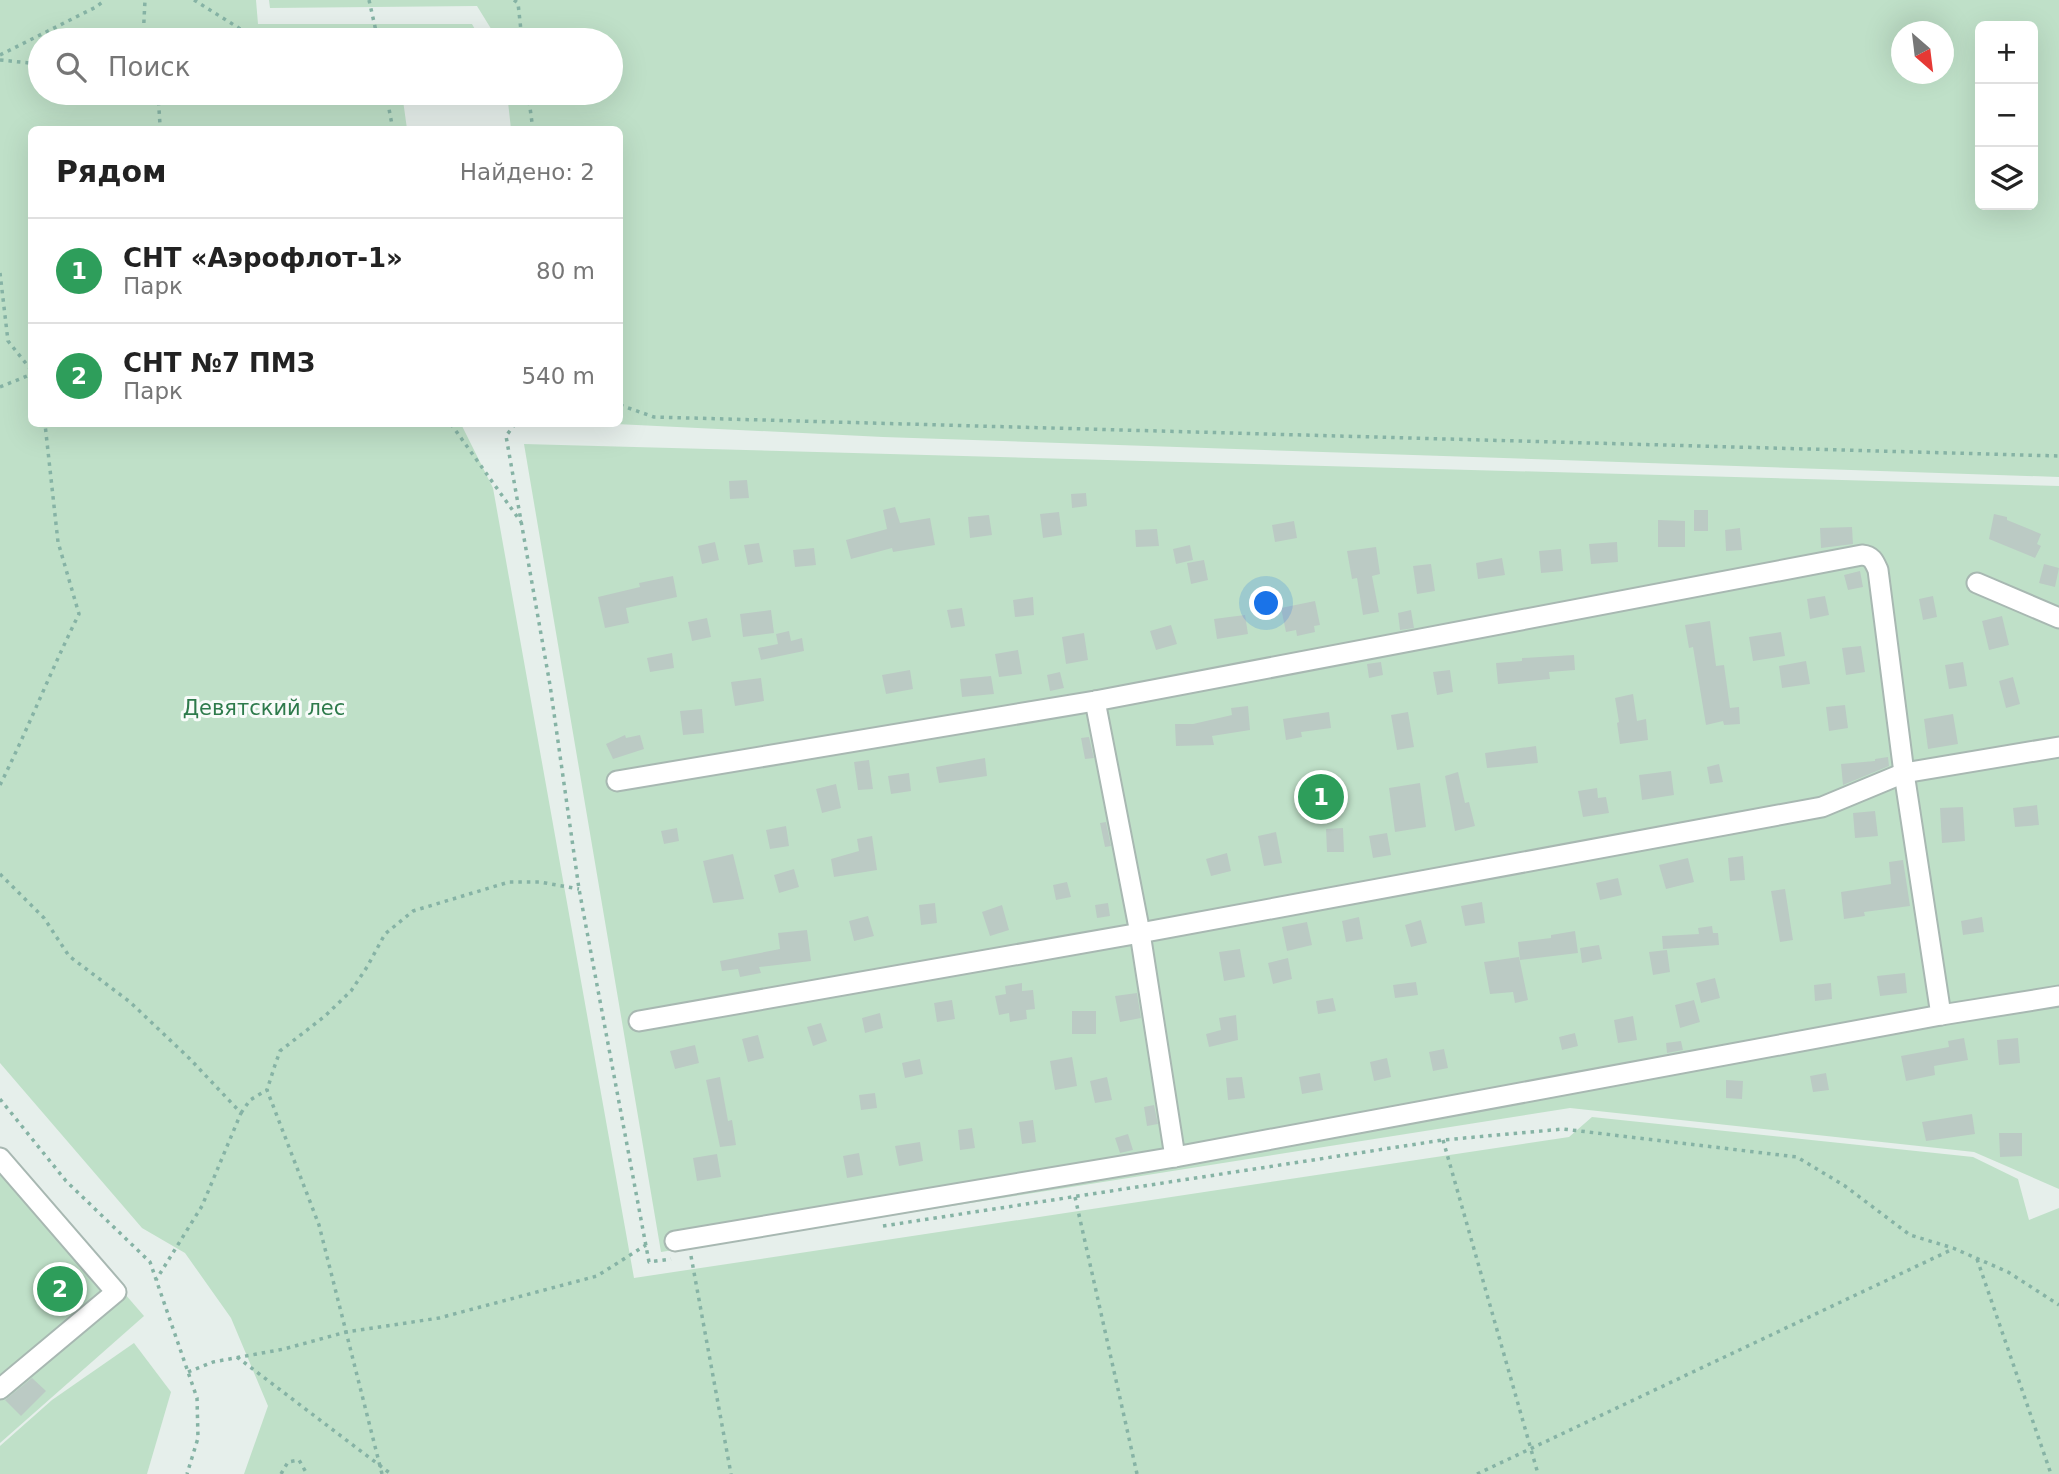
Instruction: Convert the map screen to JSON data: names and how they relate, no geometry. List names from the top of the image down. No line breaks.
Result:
{"parks":["Девятский лес"],"north":"bottom right","page":{"map_buttons":["+","−"],"search":"Поиск","heading":["Рядом","Найдено: 2"],"list":[{"mark":"1","name":"СНТ «Аэрофлот-1»","note":"Парк","value":"80 m"},{"mark":"2","name":"СНТ №7 ПМЗ","note":"Парк","value":"540 m"}],"pins":["1","2"]}}
